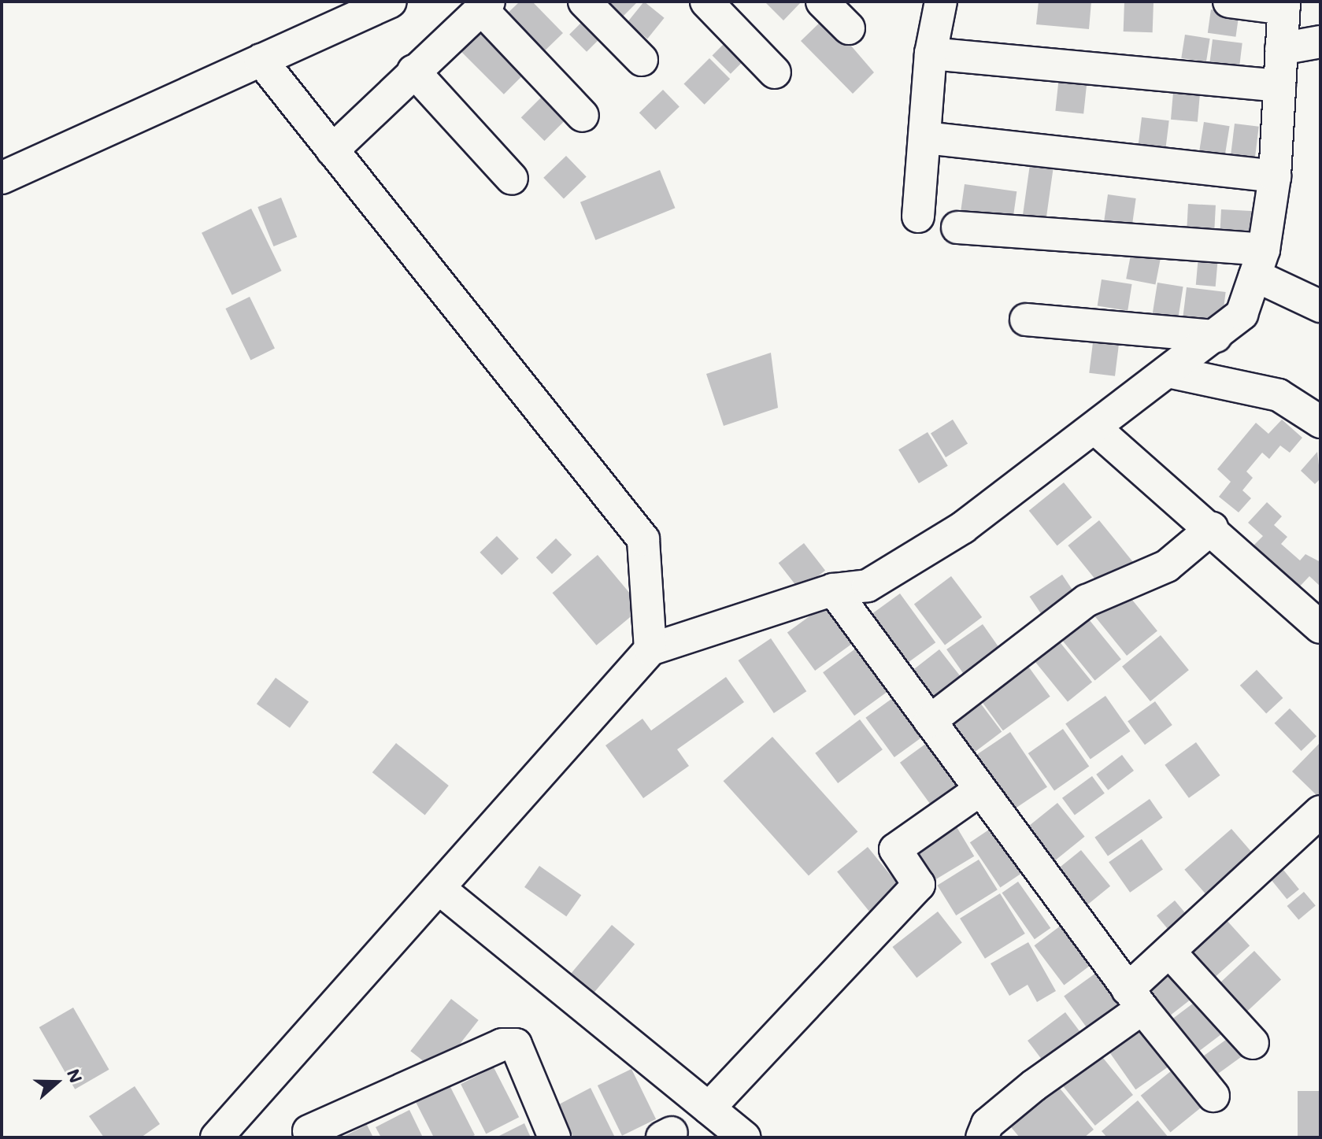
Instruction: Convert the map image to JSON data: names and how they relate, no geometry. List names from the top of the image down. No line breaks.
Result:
{"north":"right"}
